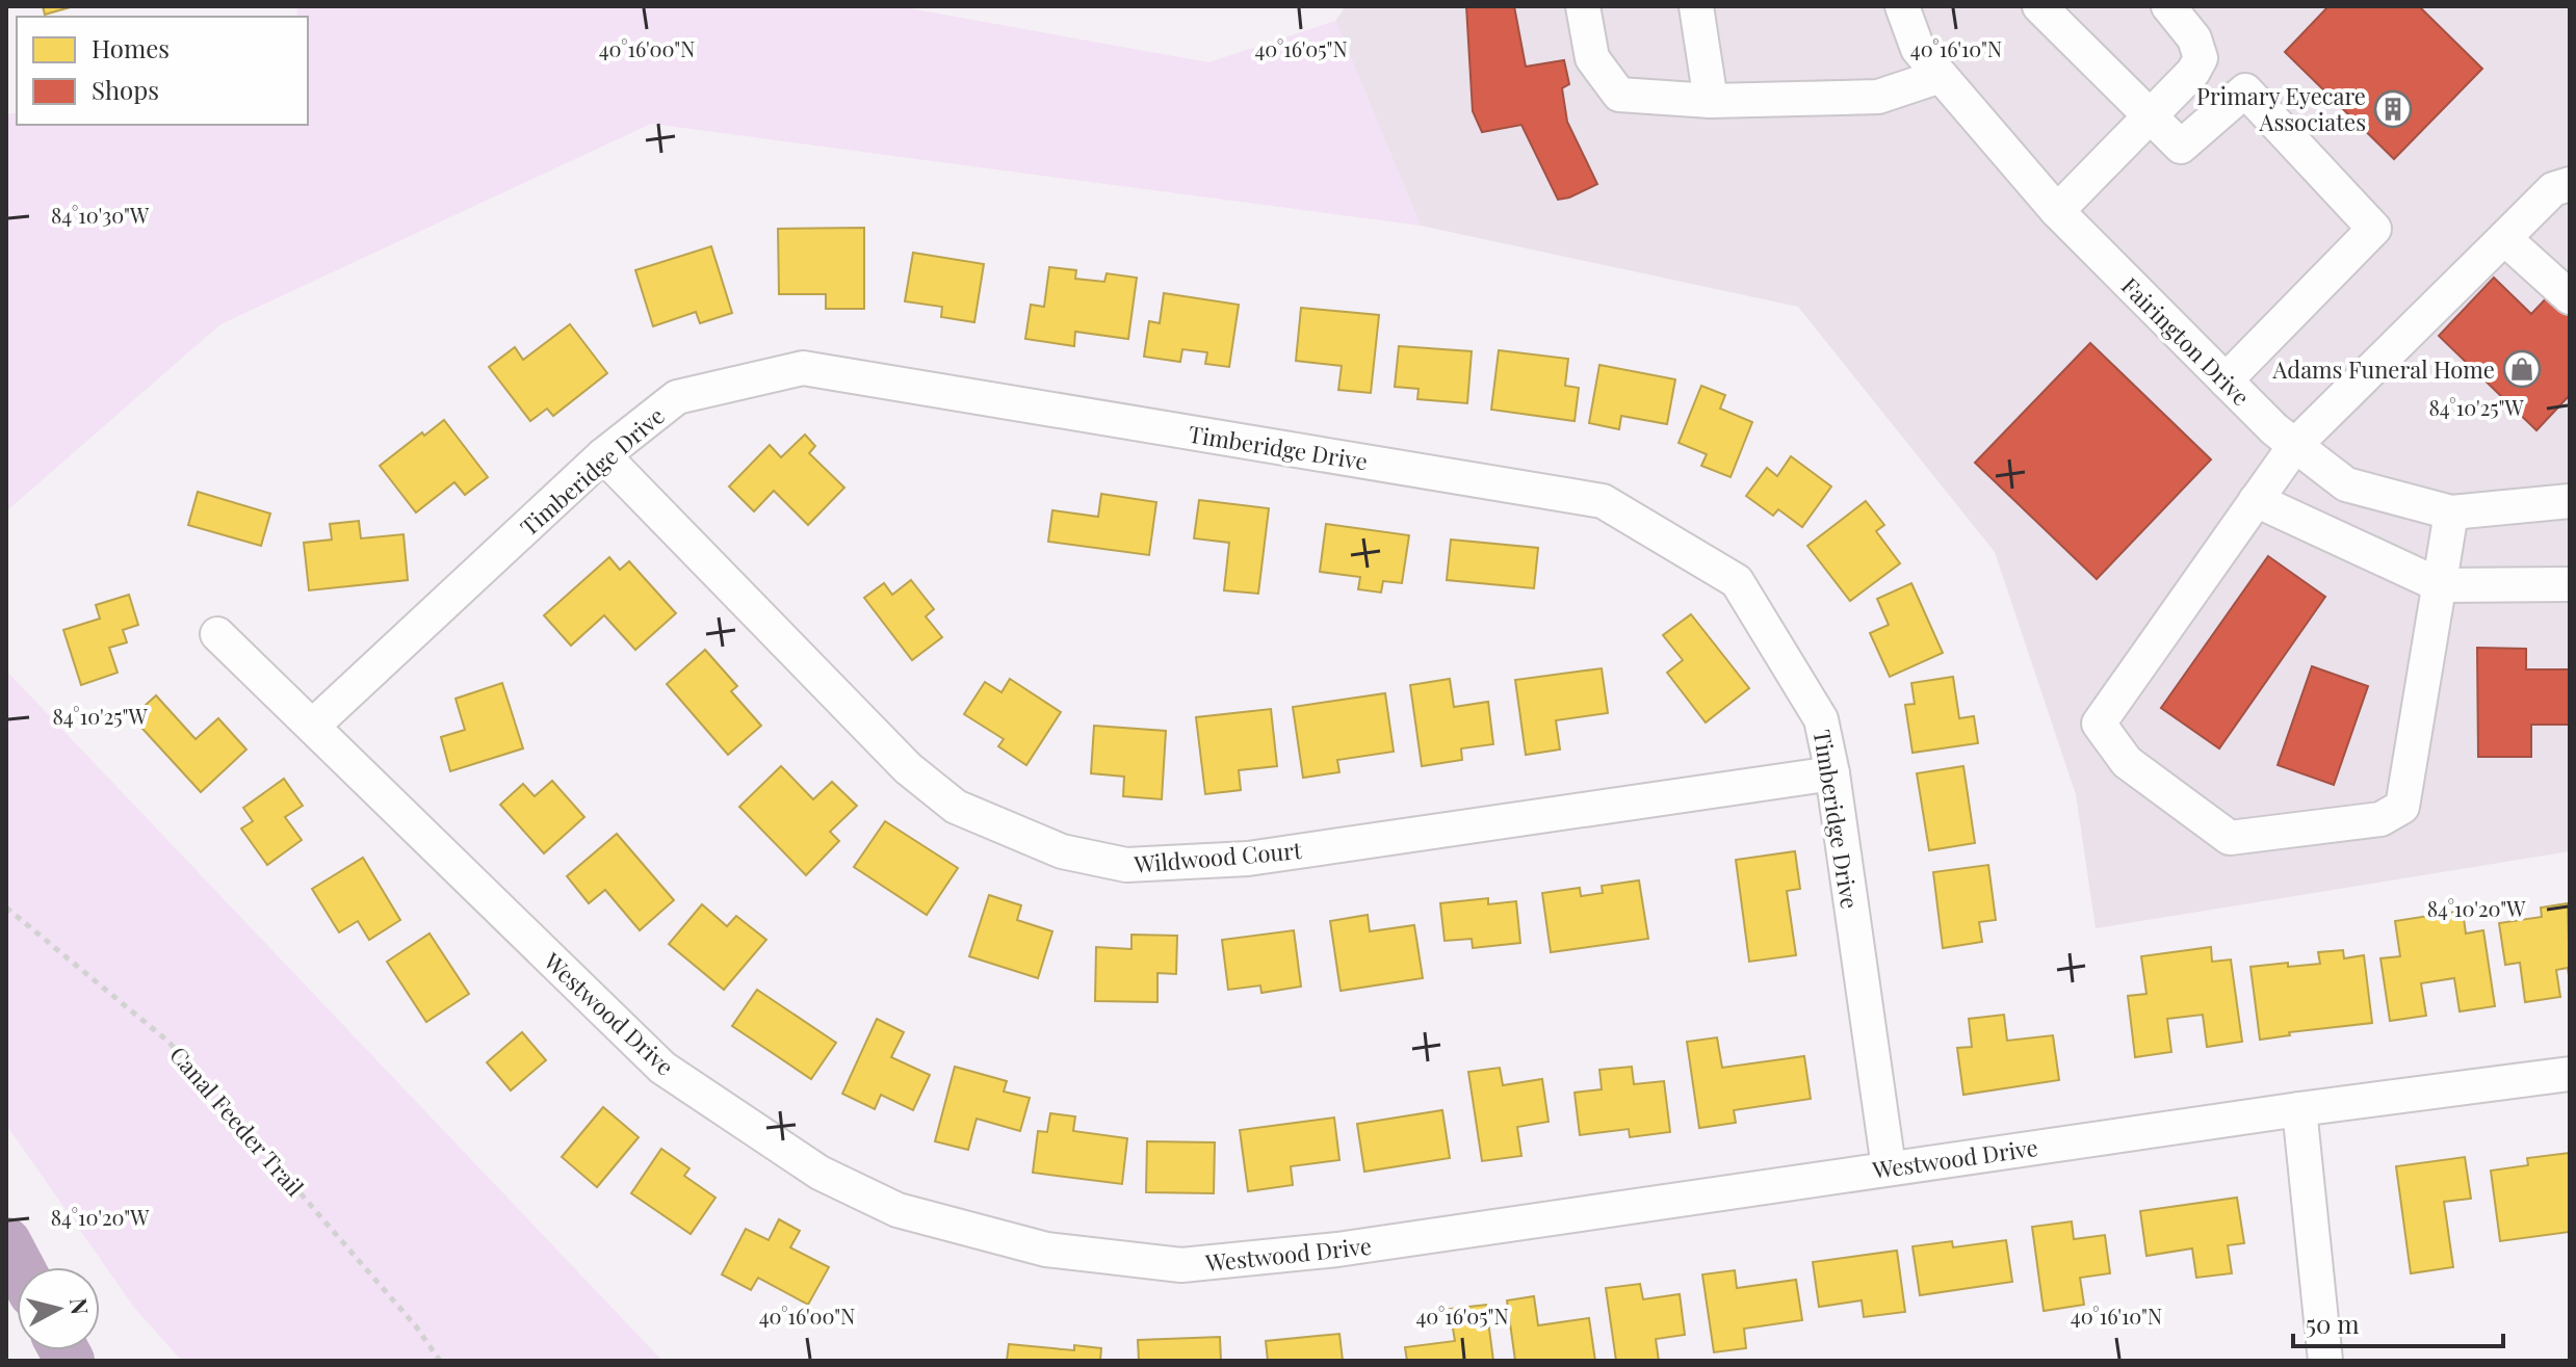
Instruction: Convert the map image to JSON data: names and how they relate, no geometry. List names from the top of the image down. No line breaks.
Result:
{"streets":{"street":["Fairington Drive","Timberidge Drive","Wildwood Court","Westwood Drive"],"path":["Canal Feeder Trail"]},"crossings":[["Timberidge Drive","Wildwood Court"],["Timberidge Drive","Westwood Drive"]],"places":{"building":["Primary Eyecare Associates"],"shop":["Adams Funeral Home"]},"legend":["Homes","Shops"],"scale_bar":"50 m","north":"right","coordinates":["40°16'00\"N","40°16'05\"N","40°16'10\"N","84°10'30\"W","84°10'25\"W","84°10'20\"W"]}
